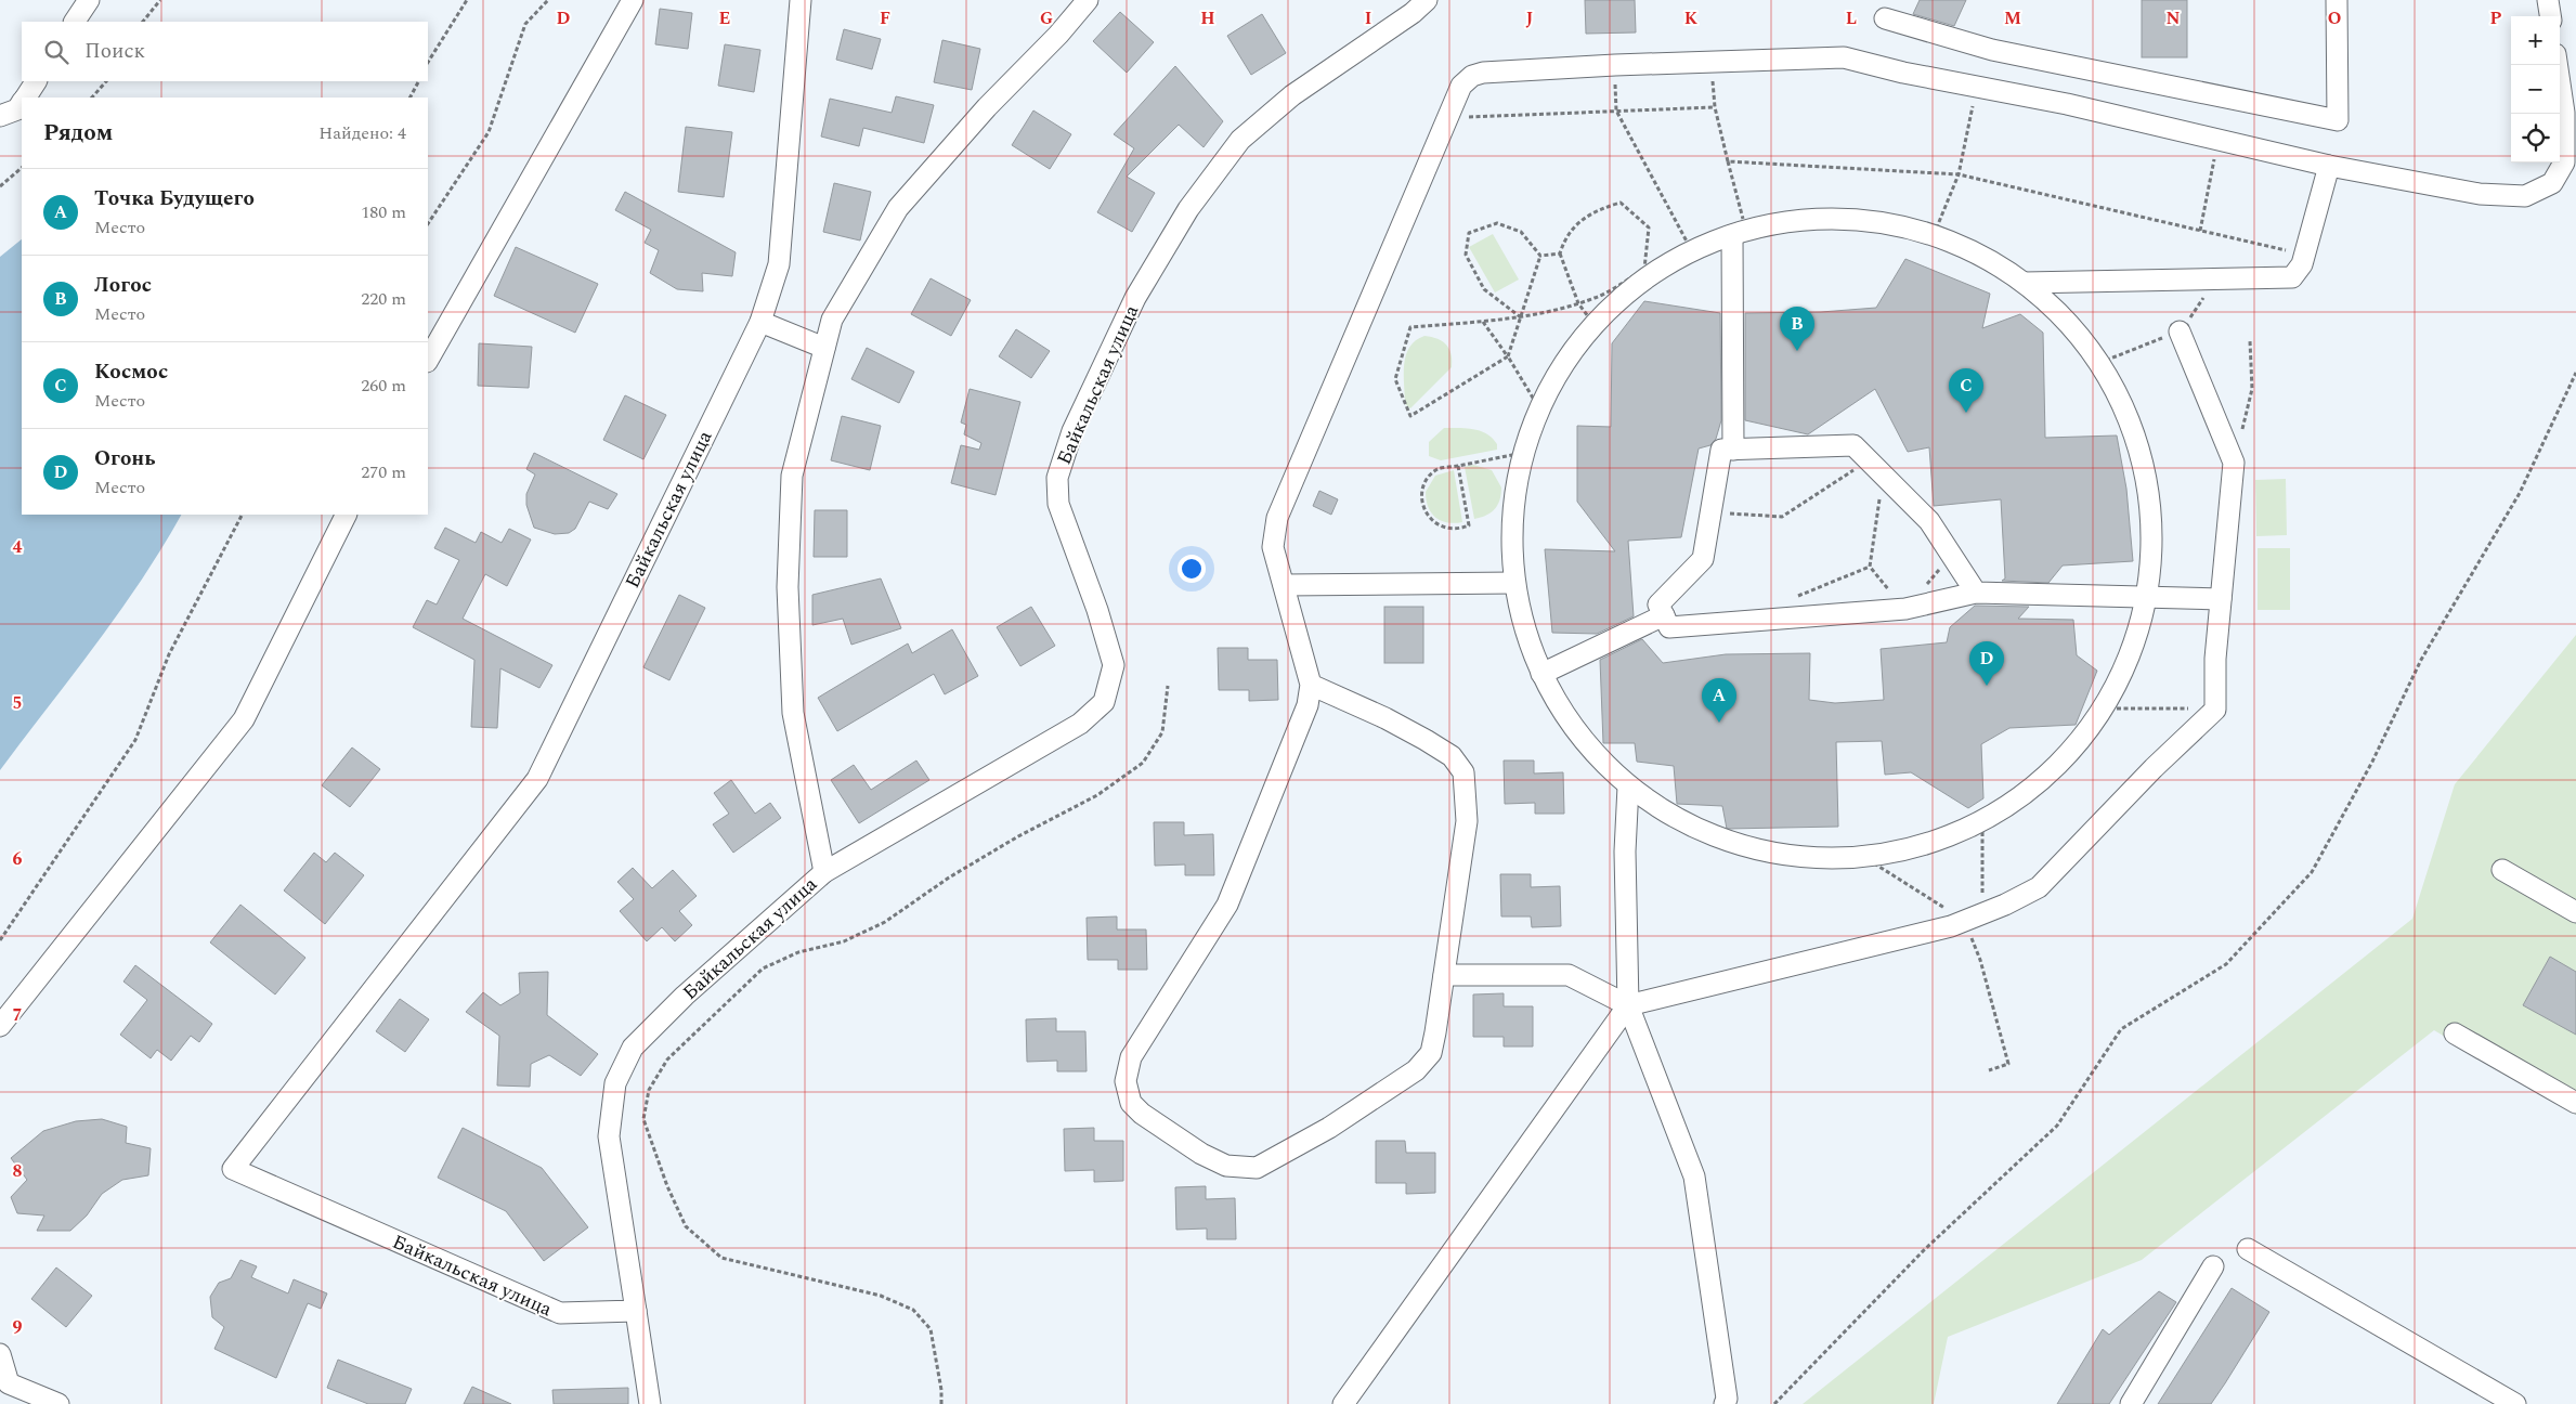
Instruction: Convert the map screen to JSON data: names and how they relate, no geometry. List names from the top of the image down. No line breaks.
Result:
{"streets":{"street":["Байкальская улица"]},"page":{"map_buttons":["+","−"],"search":"Поиск","heading":["Рядом","Найдено: 4"],"list":[{"mark":"A","name":"Точка Будущего","note":"Место","value":"180 m"},{"mark":"B","name":"Логос","note":"Место","value":"220 m"},{"mark":"C","name":"Космос","note":"Место","value":"260 m"},{"mark":"D","name":"Огонь","note":"Место","value":"270 m"}],"pins":["B","C","D","A"]},"grid":{"columns":["D","E","F","G","H","I","J","K","L","M","N","O","P"],"rows":["4","5","6","7","8","9"]}}
